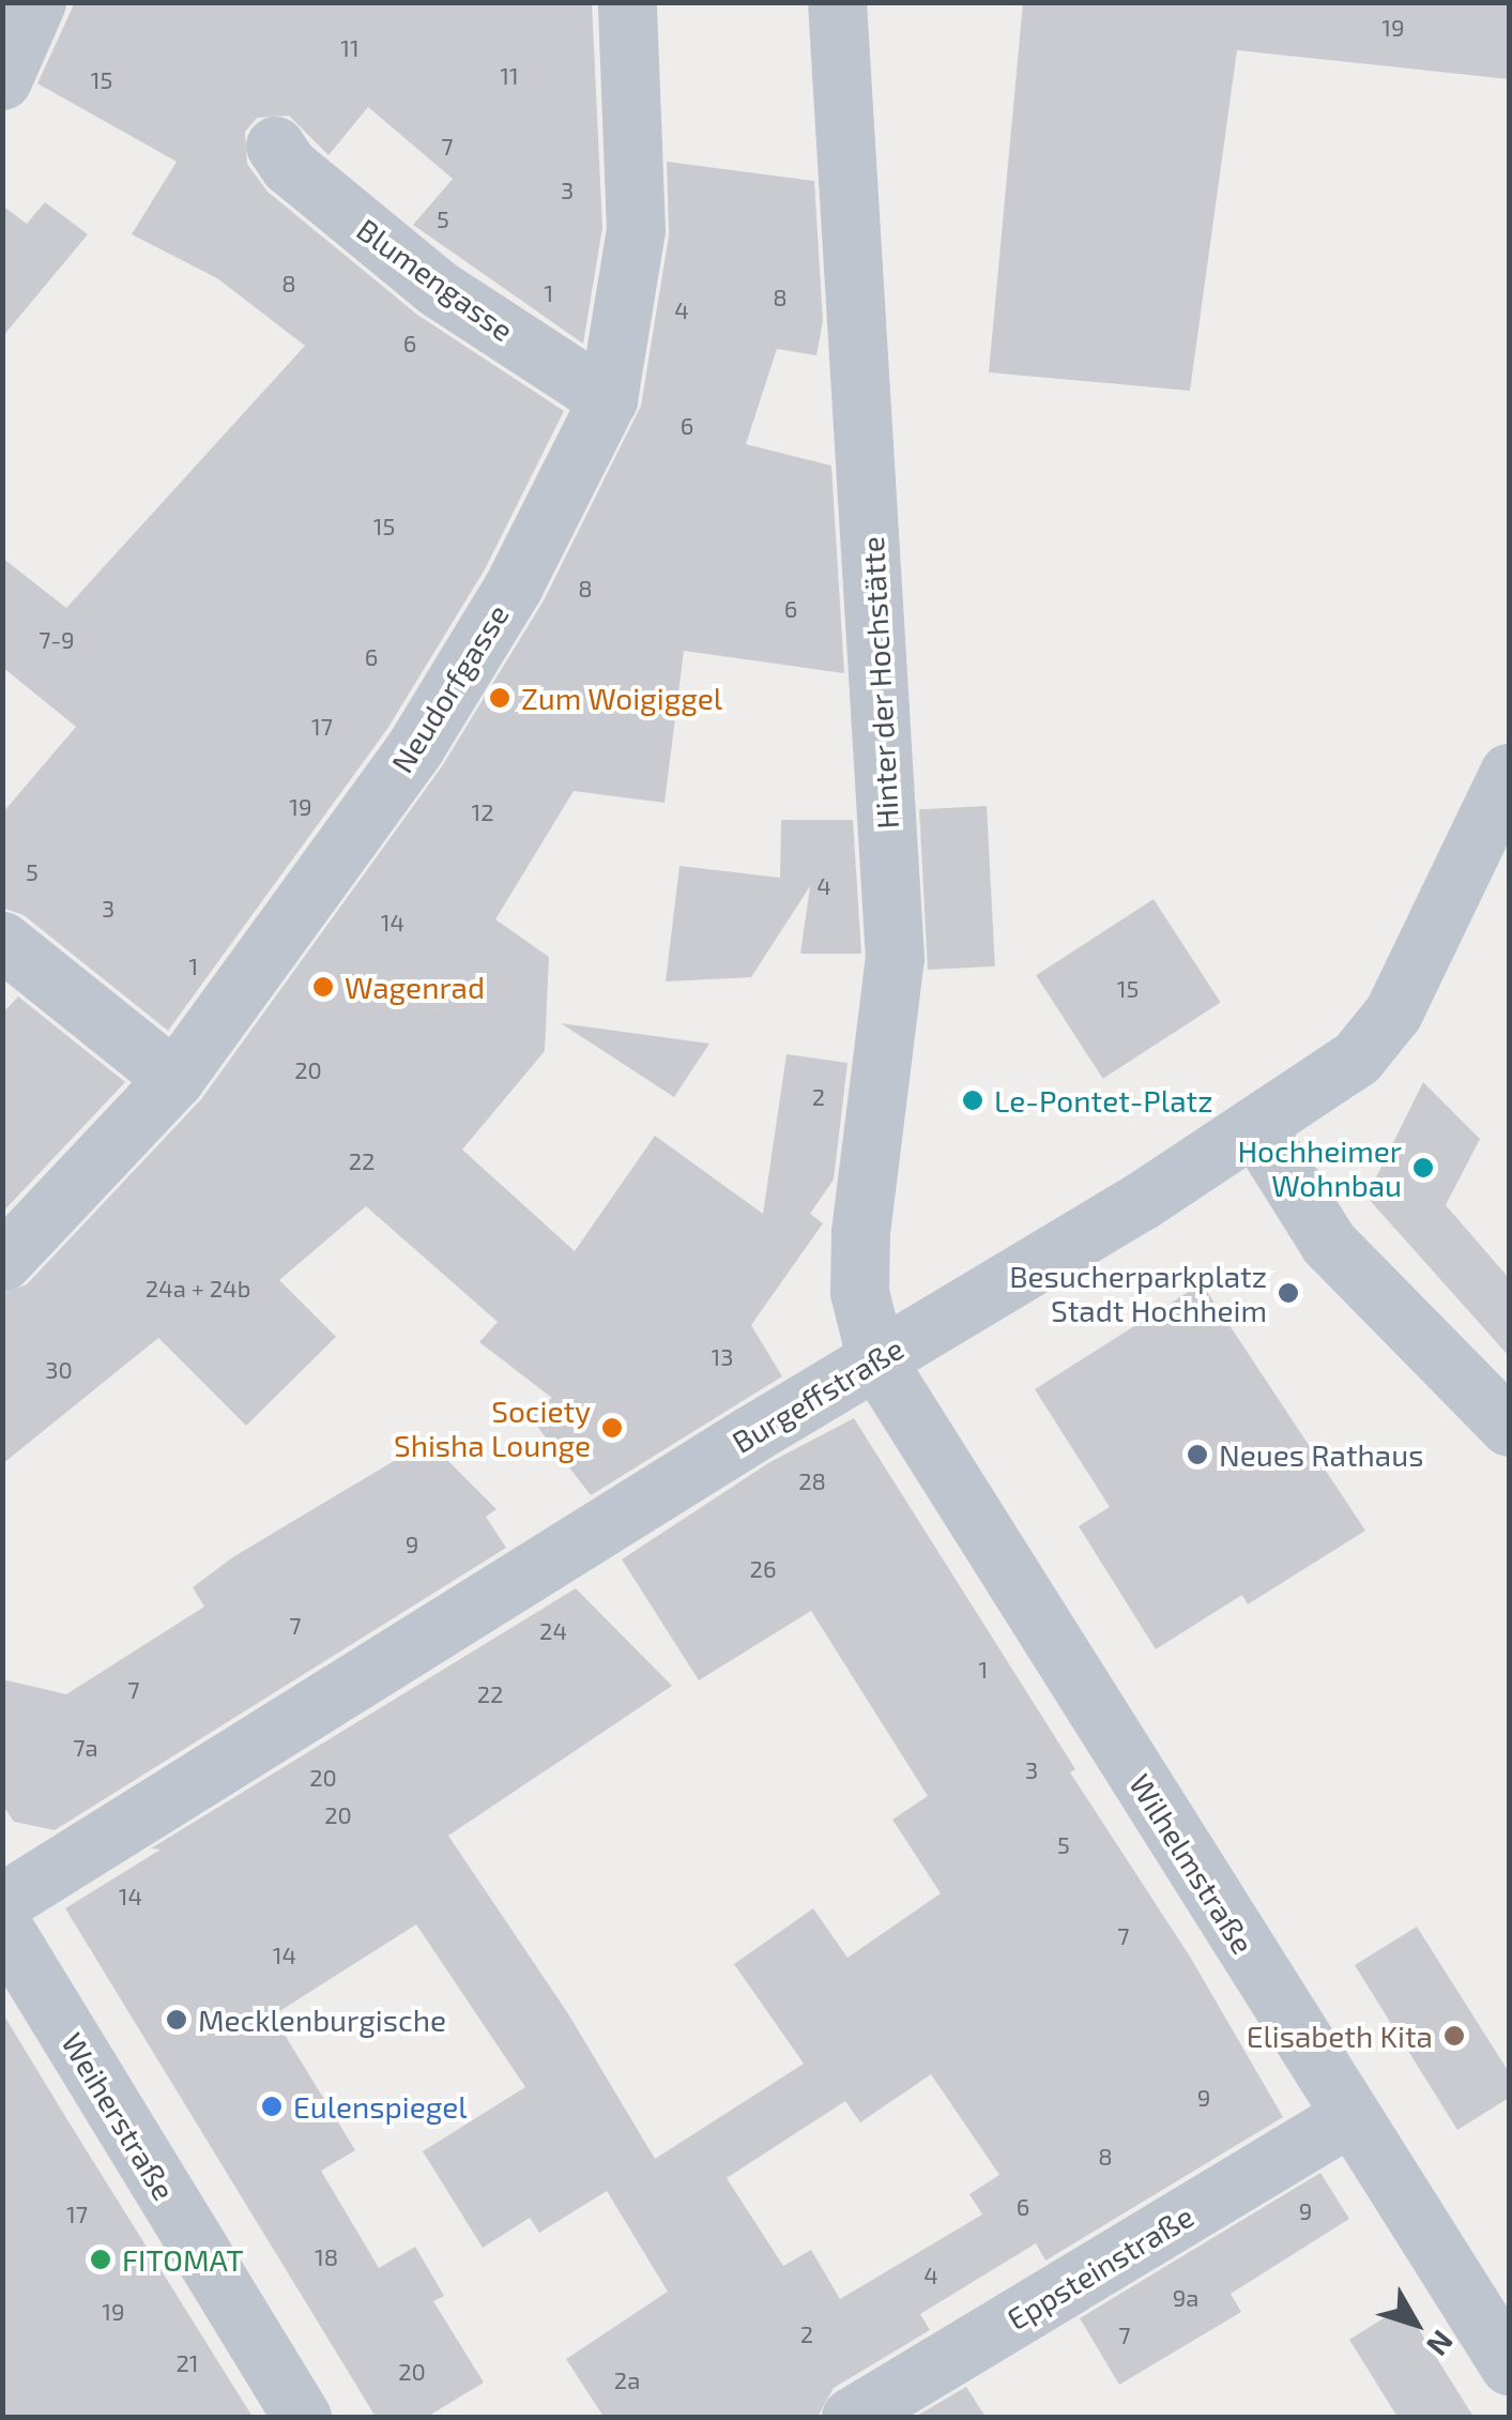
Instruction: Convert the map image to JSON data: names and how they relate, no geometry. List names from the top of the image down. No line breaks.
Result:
{"streets":{"street":["Blumengasse","Hinter der Hochstätte","Neudorfgasse","Burgeffstraße","Wilhelmstraße","Weiherstraße","Eppsteinstraße"]},"crossings":[["Blumengasse","Neudorfgasse"],["Hinter der Hochstätte","Burgeffstraße"],["Hinter der Hochstätte","Wilhelmstraße"],["Burgeffstraße","Wilhelmstraße"],["Wilhelmstraße","Eppsteinstraße"]],"places":["Zum Woigiggel","Wagenrad","Le-Pontet-Platz","Hochheimer Wohnbau","Besucherparkplatz Stadt Hochheim","Society Shisha Lounge","Neues Rathaus","Mecklenburgische","Elisabeth Kita","Eulenspiegel","FITOMAT"],"house_numbers":["19","11","11","15","7","3","5","8","1","8","4","6","6","15","8","6","7-9","6","17","19","12","5","4","3","14","1","15","20","2","22","24a + 24b","13","30","28","9","26","7","24","1","7","22","7a","3","20","20","5","14","7","14","9","8","6","9","17","18","4","9a","19","2","7","21","20","2a"],"north":"bottom right"}
